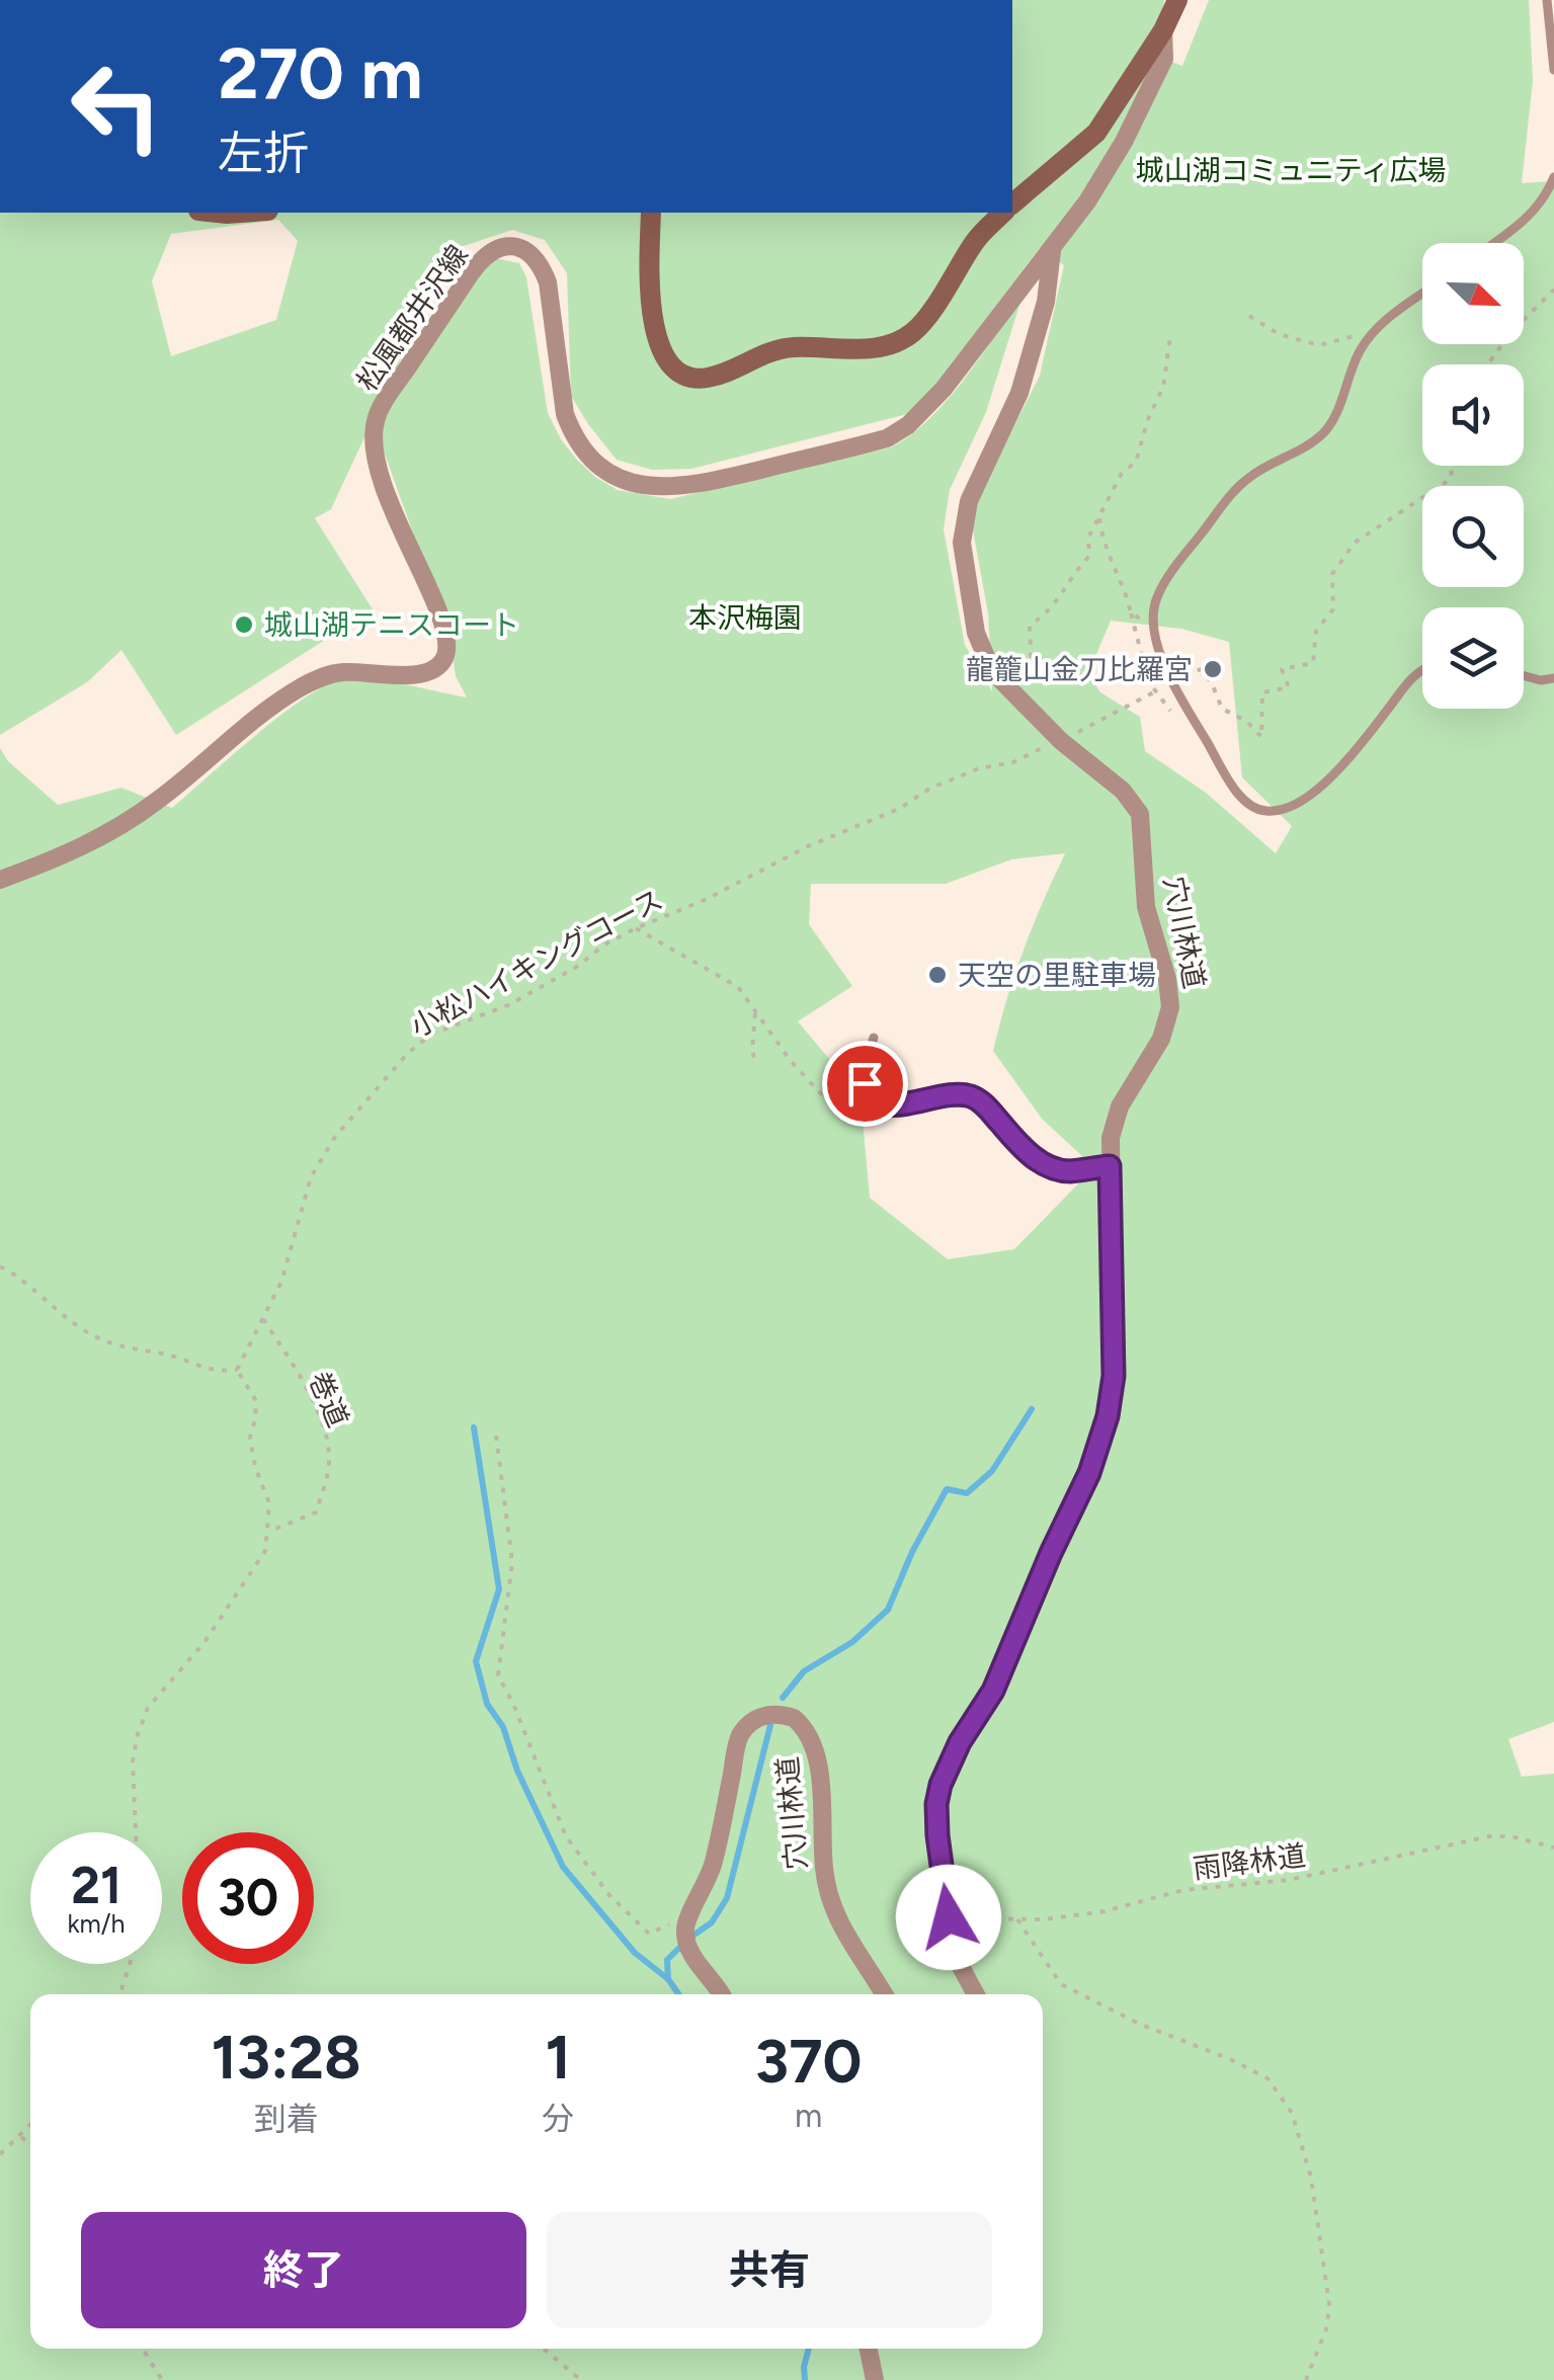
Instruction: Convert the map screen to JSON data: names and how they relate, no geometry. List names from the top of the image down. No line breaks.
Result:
{"streets":{"street":["松風都井沢線","穴川林道"],"path":["小松ハイキングコース","巻道","雨降林道"]},"crossings":[["穴川林道","小松ハイキングコース"],["穴川林道","雨降林道"],["小松ハイキングコース","巻道"]],"parks":["城山湖コミュニティ広場","本沢梅園"],"places":["城山湖テニスコート","龍籠山金刀比羅宮","天空の里駐車場"],"north":"bottom right","page":{"turn":["270 m","左折"],"speed":"21 km/h","limit":"30","eta":["13:28","到着","1","分","370","m"],"buttons":["終了","共有"]}}
